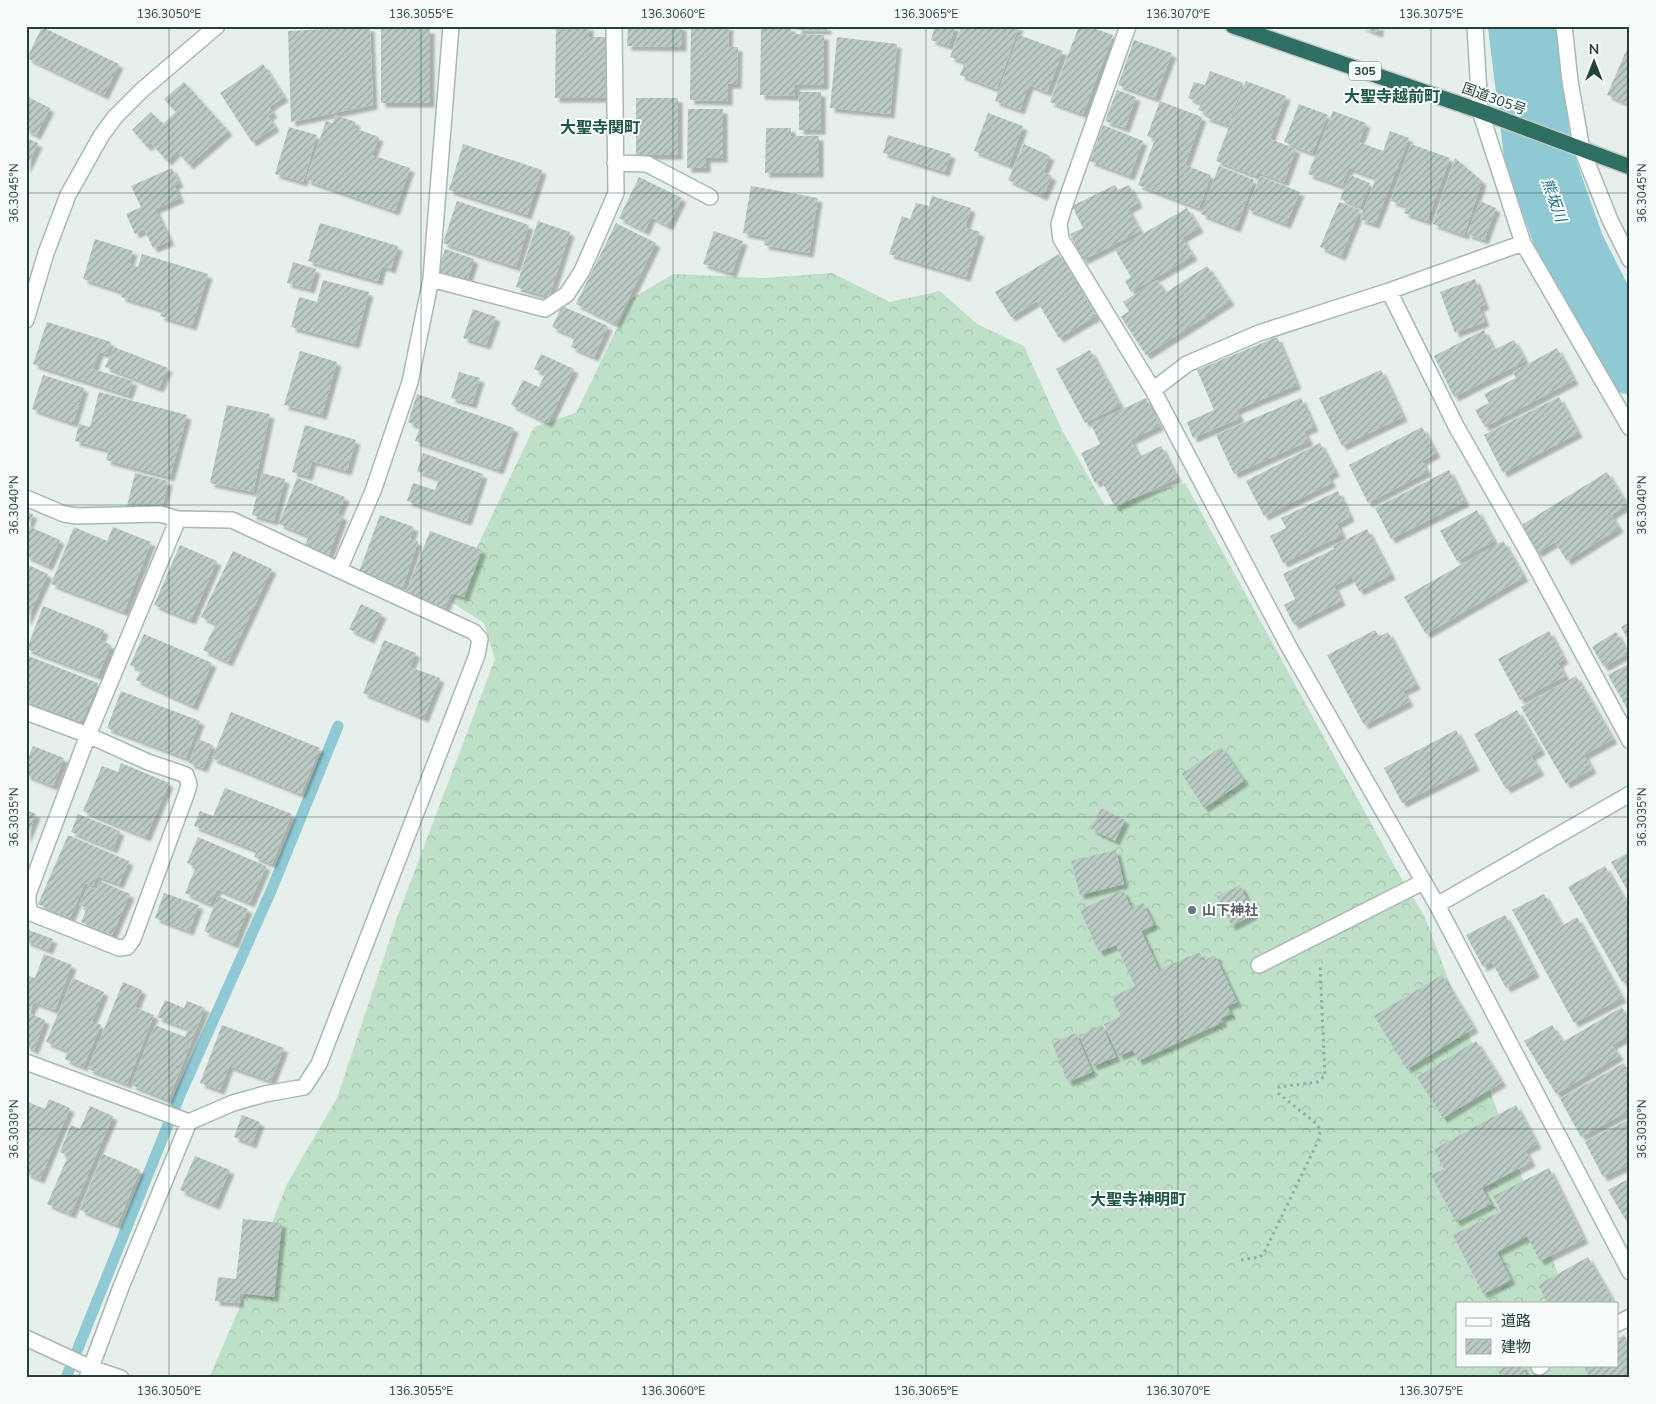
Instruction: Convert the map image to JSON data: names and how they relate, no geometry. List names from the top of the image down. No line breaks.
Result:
{"streets":{"highway":["305","国道305号"]},"districts":["大聖寺越前町","大聖寺関町","大聖寺神明町"],"water":["熊坂川"],"places":["山下神社"],"legend":["道路","建物"],"north":"top","coordinates":["136.3050°E","136.3055°E","136.3060°E","136.3065°E","136.3070°E","136.3075°E","36.3045°N","36.3040°N","36.3035°N","36.3030°N"]}
